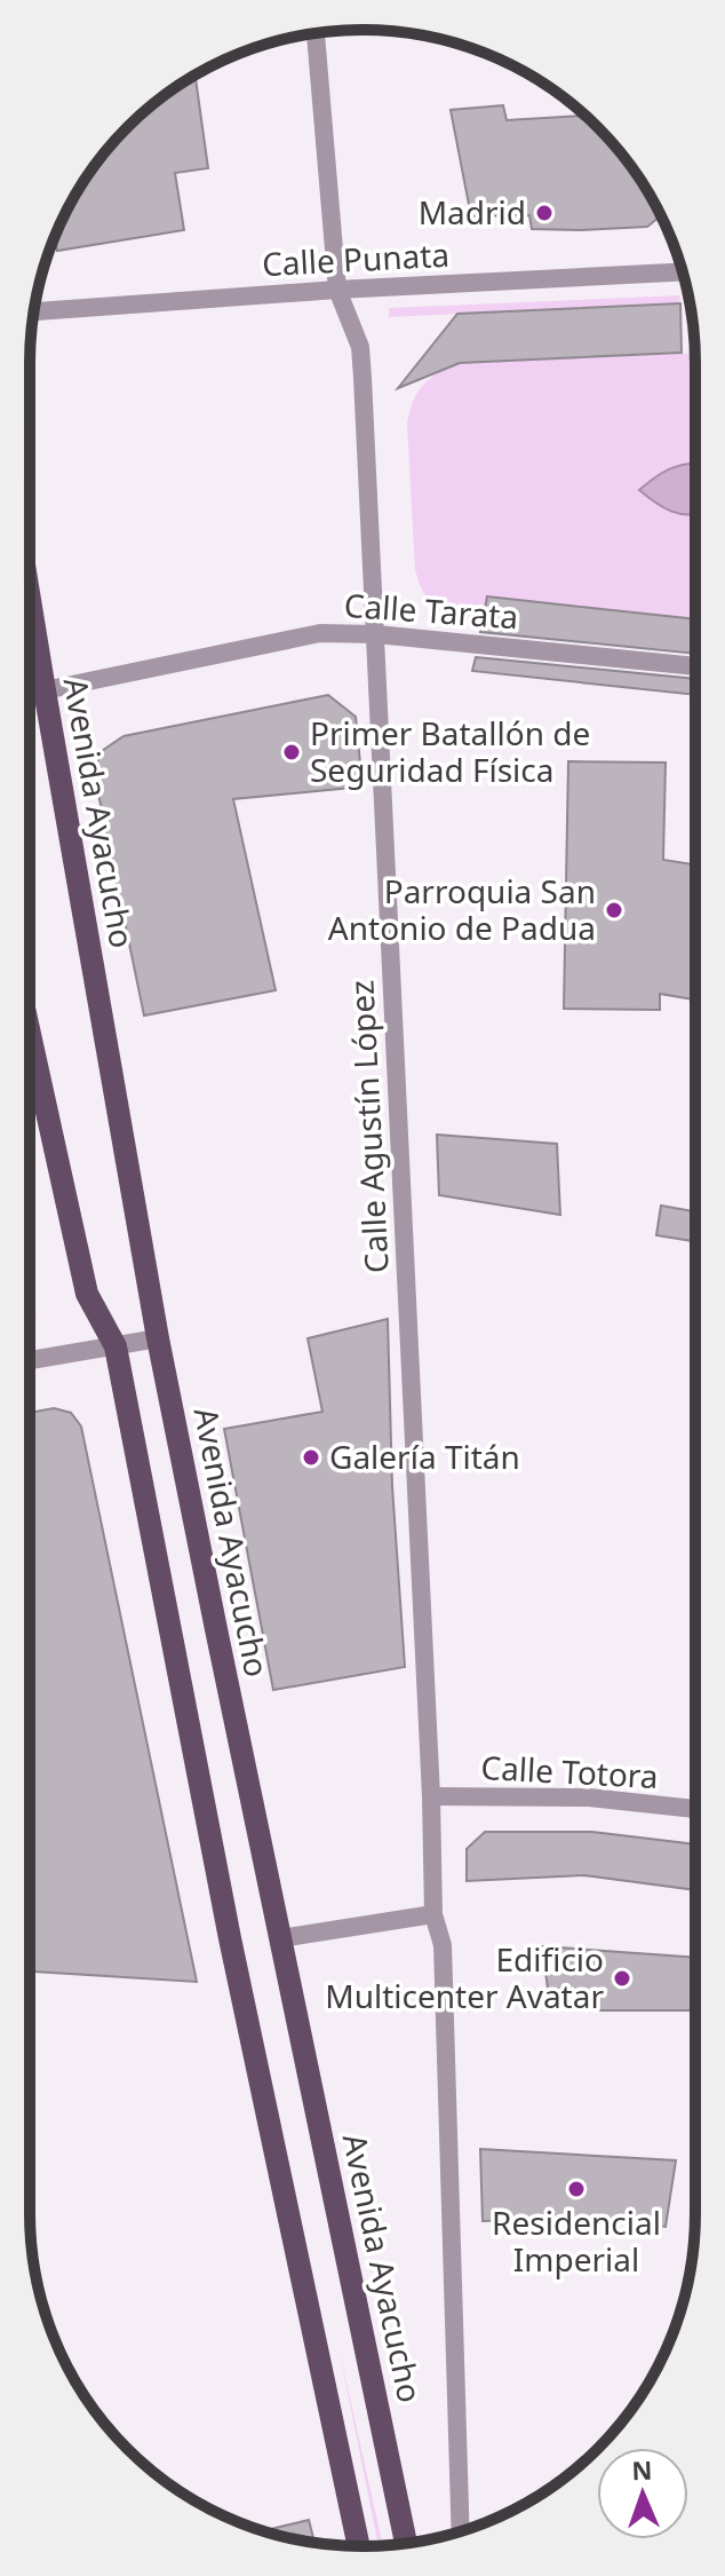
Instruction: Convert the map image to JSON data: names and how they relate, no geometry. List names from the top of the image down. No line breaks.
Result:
{"streets":{"main road":["Avenida Ayacucho"],"street":["Calle Punata","Calle Tarata","Calle Agustín López","Calle Totora"]},"crossings":[["Calle Punata","Calle Agustín López"],["Calle Tarata","Avenida Ayacucho"],["Calle Tarata","Calle Agustín López"],["Calle Agustín López","Calle Totora"]],"places":["Madrid","Primer Batallón de Seguridad Física","Parroquia San Antonio de Padua","Galería Titán","Edificio Multicenter Avatar","Residencial Imperial"],"north":"top"}
